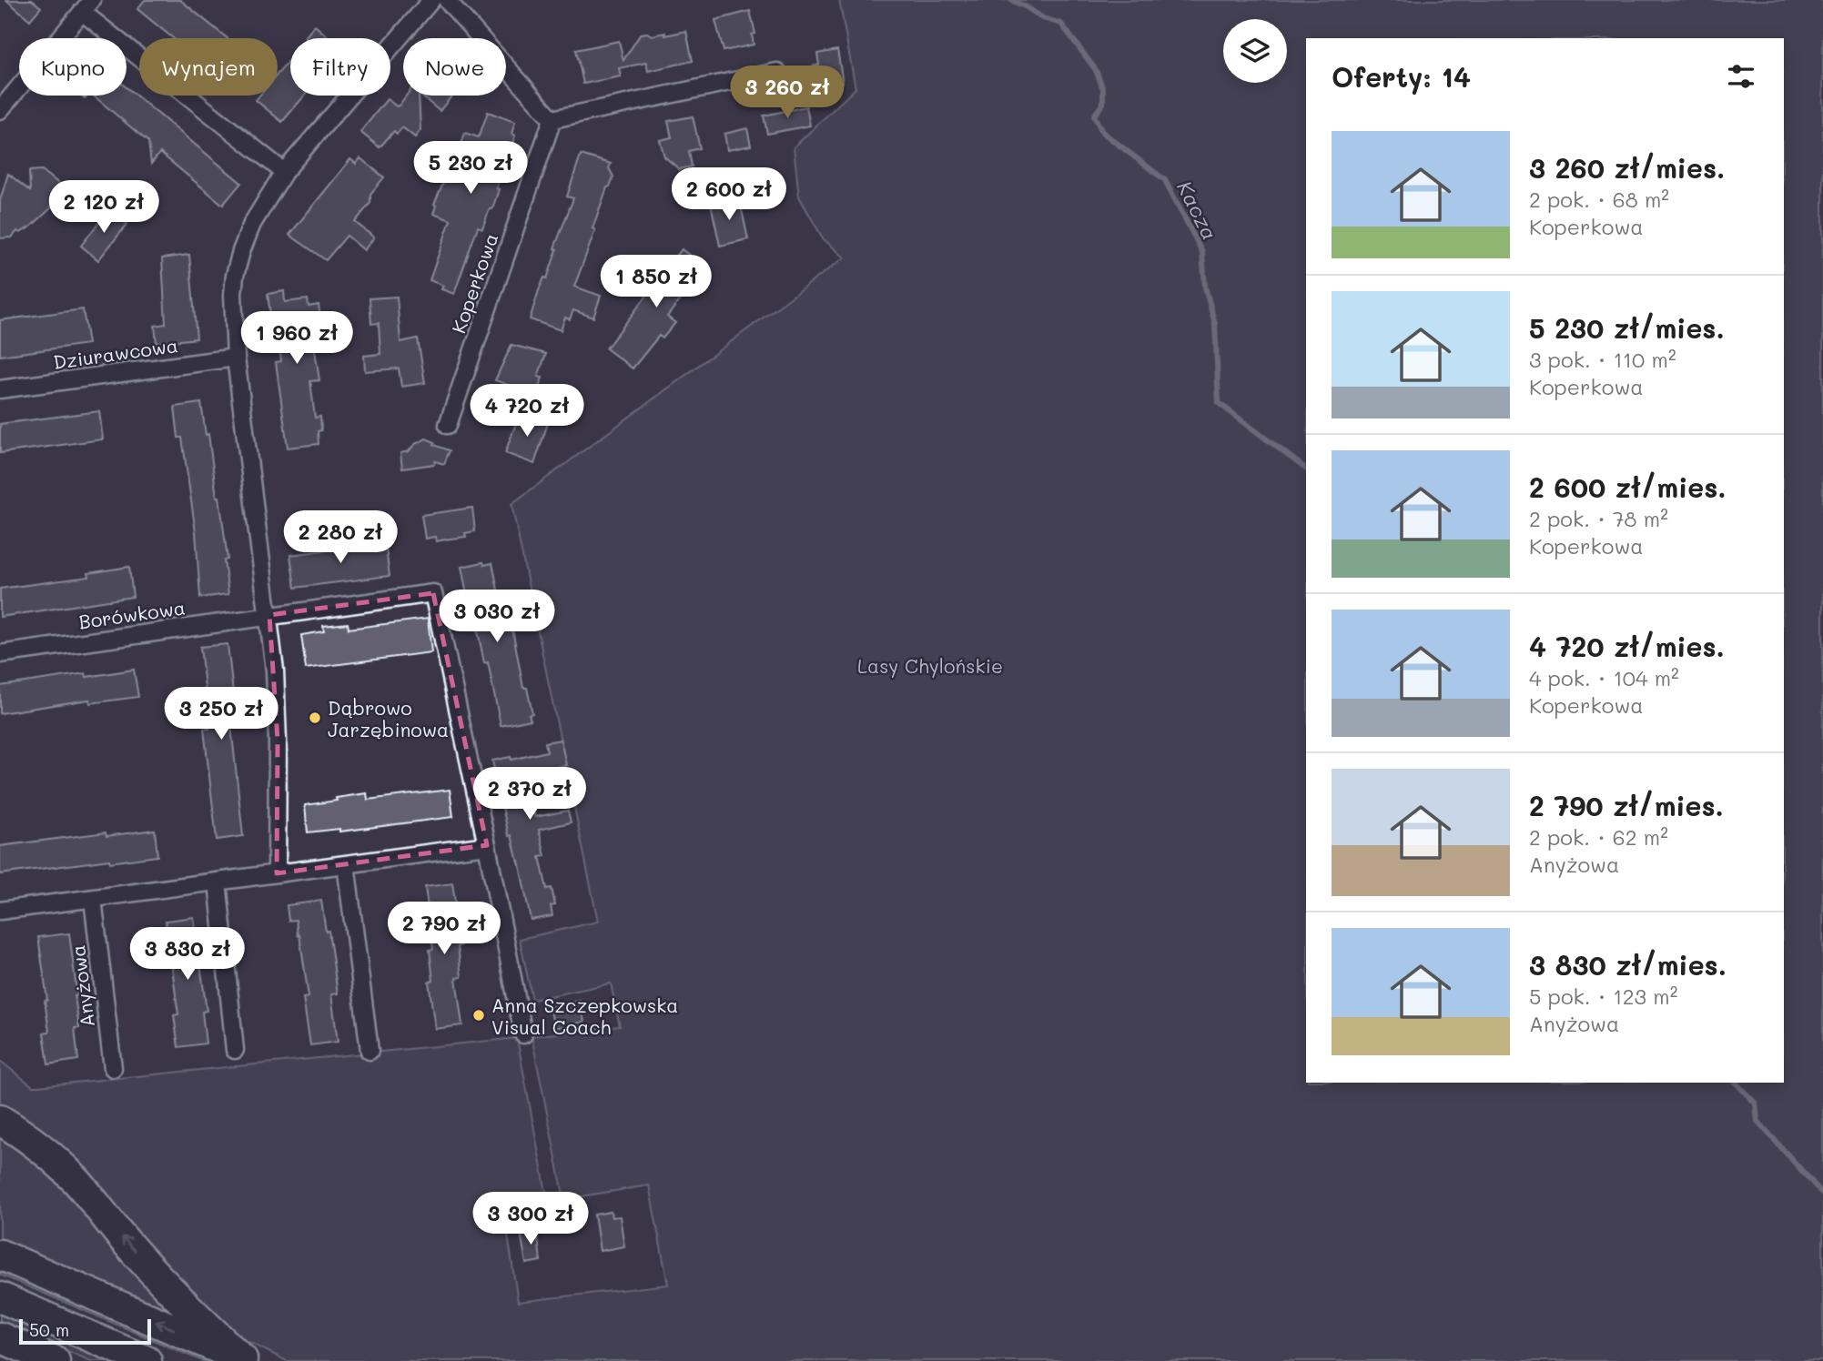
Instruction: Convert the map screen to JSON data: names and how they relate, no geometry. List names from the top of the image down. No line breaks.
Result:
{"streets":{"street":["Koperkowa","Dziurawcowa","Borówkowa","Anyżowa"]},"water":["Kacza"],"parks":["Lasy Chylońskie"],"places":["Dąbrowo Jarzębinowa","Anna Szczepkowska Visual Coach"],"scale_bar":"50 m","page":{"chip":["Kupno","Wynajem","Filtry","Nowe"],"heading":"Oferty: 14","price":["3 260 zł","5 230 zł","2 600 zł","2 120 zł","1 850 zł","1 960 zł","4 720 zł","2 280 zł","3 030 zł","3 250 zł","2 370 zł","2 790 zł","3 830 zł","3 300 zł"],"list":[{"name":"3 260 zł/mies.","note":"2 pok. · 68 m² · Koperkowa"},{"name":"5 230 zł/mies.","note":"3 pok. · 110 m² · Koperkowa"},{"name":"2 600 zł/mies.","note":"2 pok. · 78 m² · Koperkowa"},{"name":"4 720 zł/mies.","note":"4 pok. · 104 m² · Koperkowa"},{"name":"2 790 zł/mies.","note":"2 pok. · 62 m² · Anyżowa"},{"name":"3 830 zł/mies.","note":"5 pok. · 123 m² · Anyżowa"}],"scale":"50 m"}}
